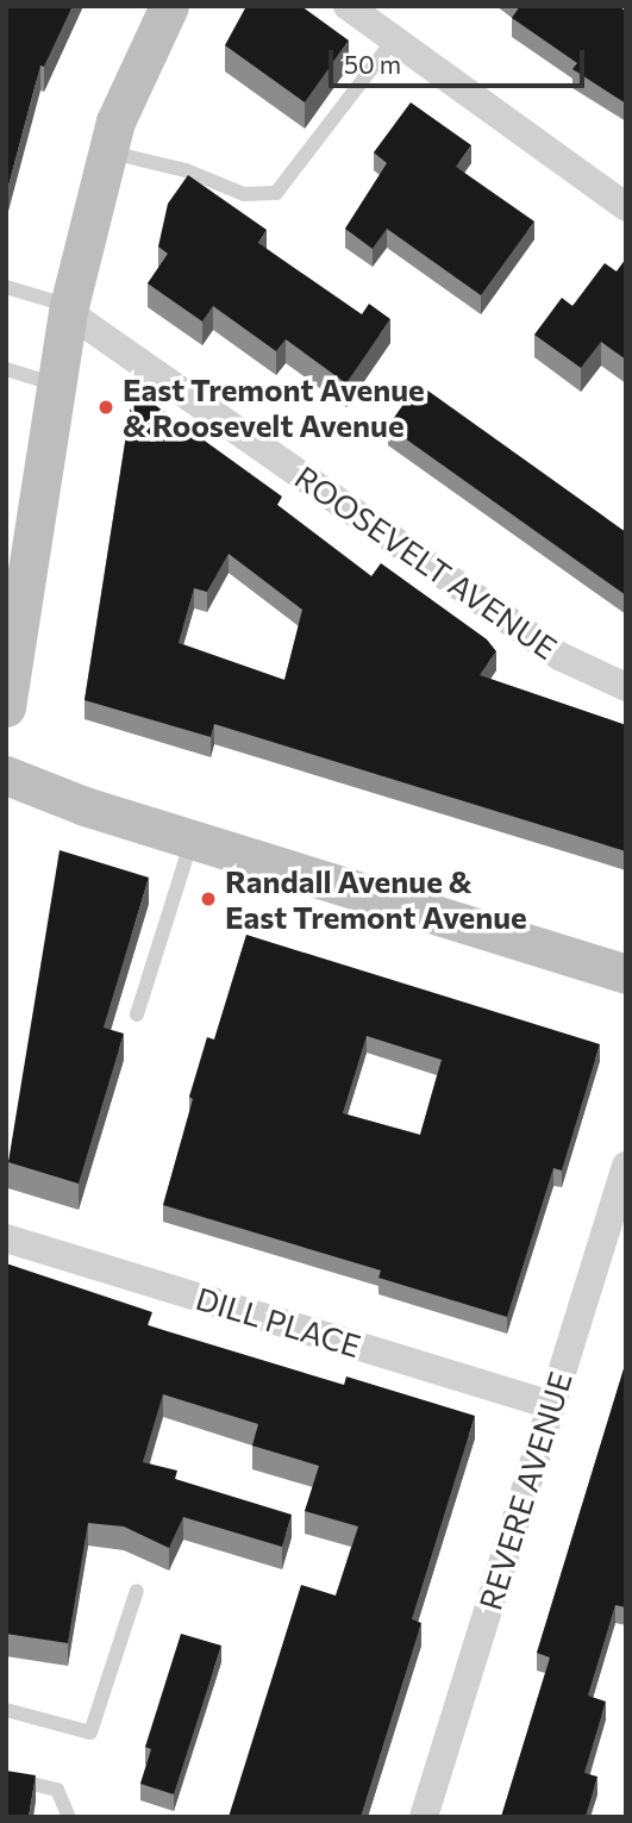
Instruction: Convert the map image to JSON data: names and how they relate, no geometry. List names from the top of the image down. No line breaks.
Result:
{"streets":{"street":["ROOSEVELT AVENUE","DILL PLACE","REVERE AVENUE"]},"crossings":[["DILL PLACE","REVERE AVENUE"]],"places":["East Tremont Avenue & Roosevelt Avenue","Randall Avenue & East Tremont Avenue"],"scale_bar":"50 m"}
